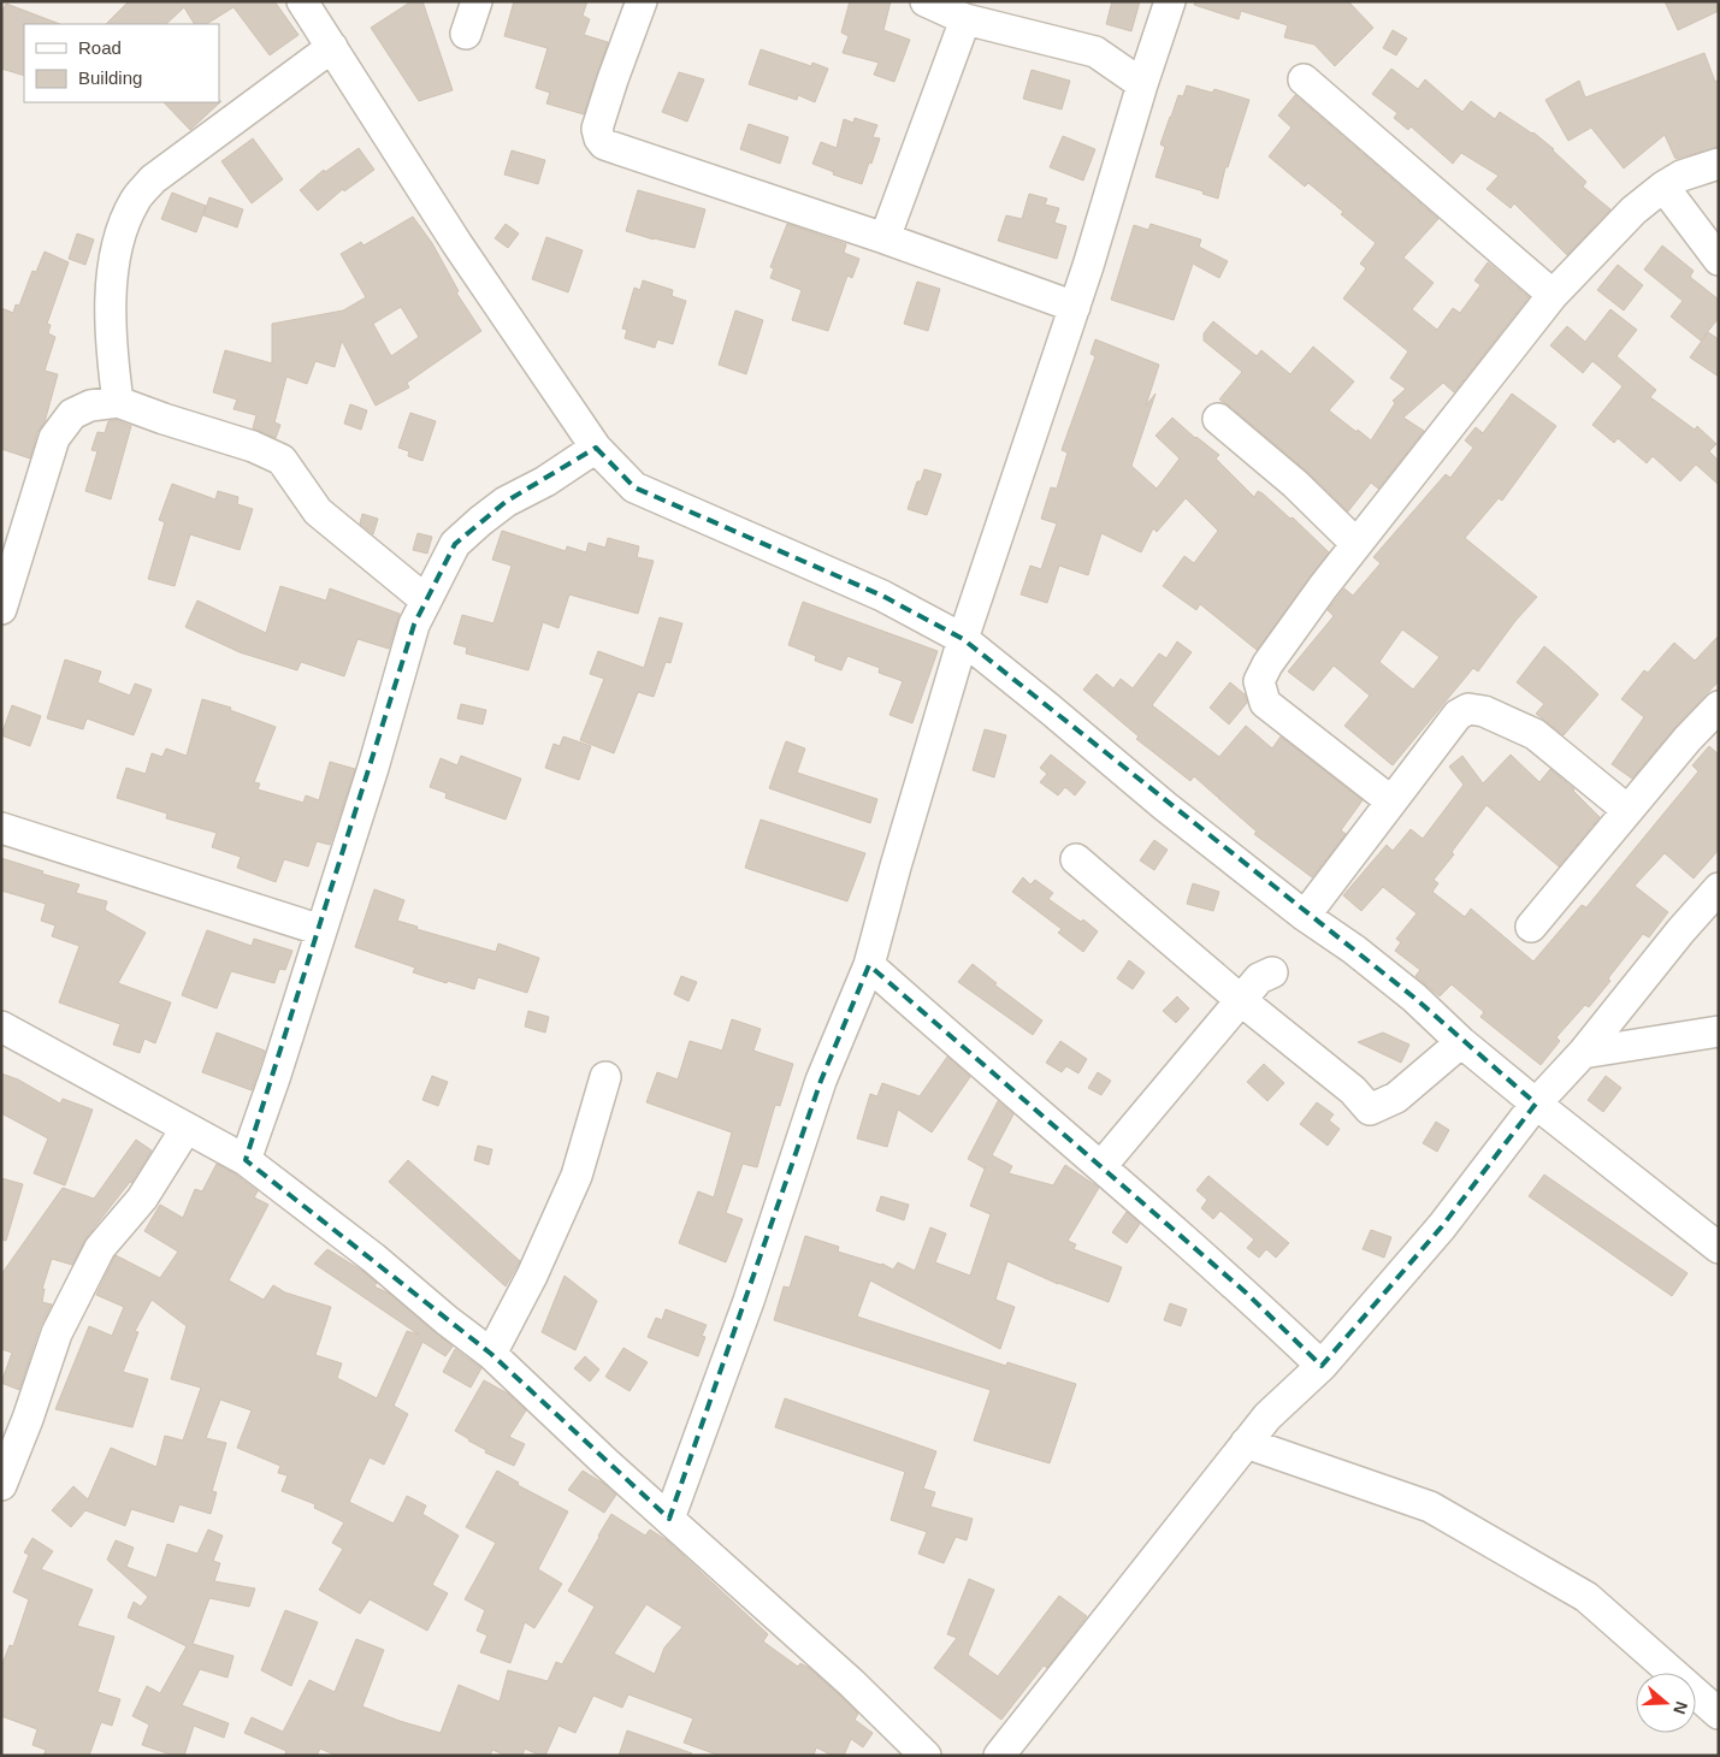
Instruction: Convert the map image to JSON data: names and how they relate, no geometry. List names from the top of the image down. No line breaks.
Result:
{"legend":["Road","Building"],"north":"right"}
